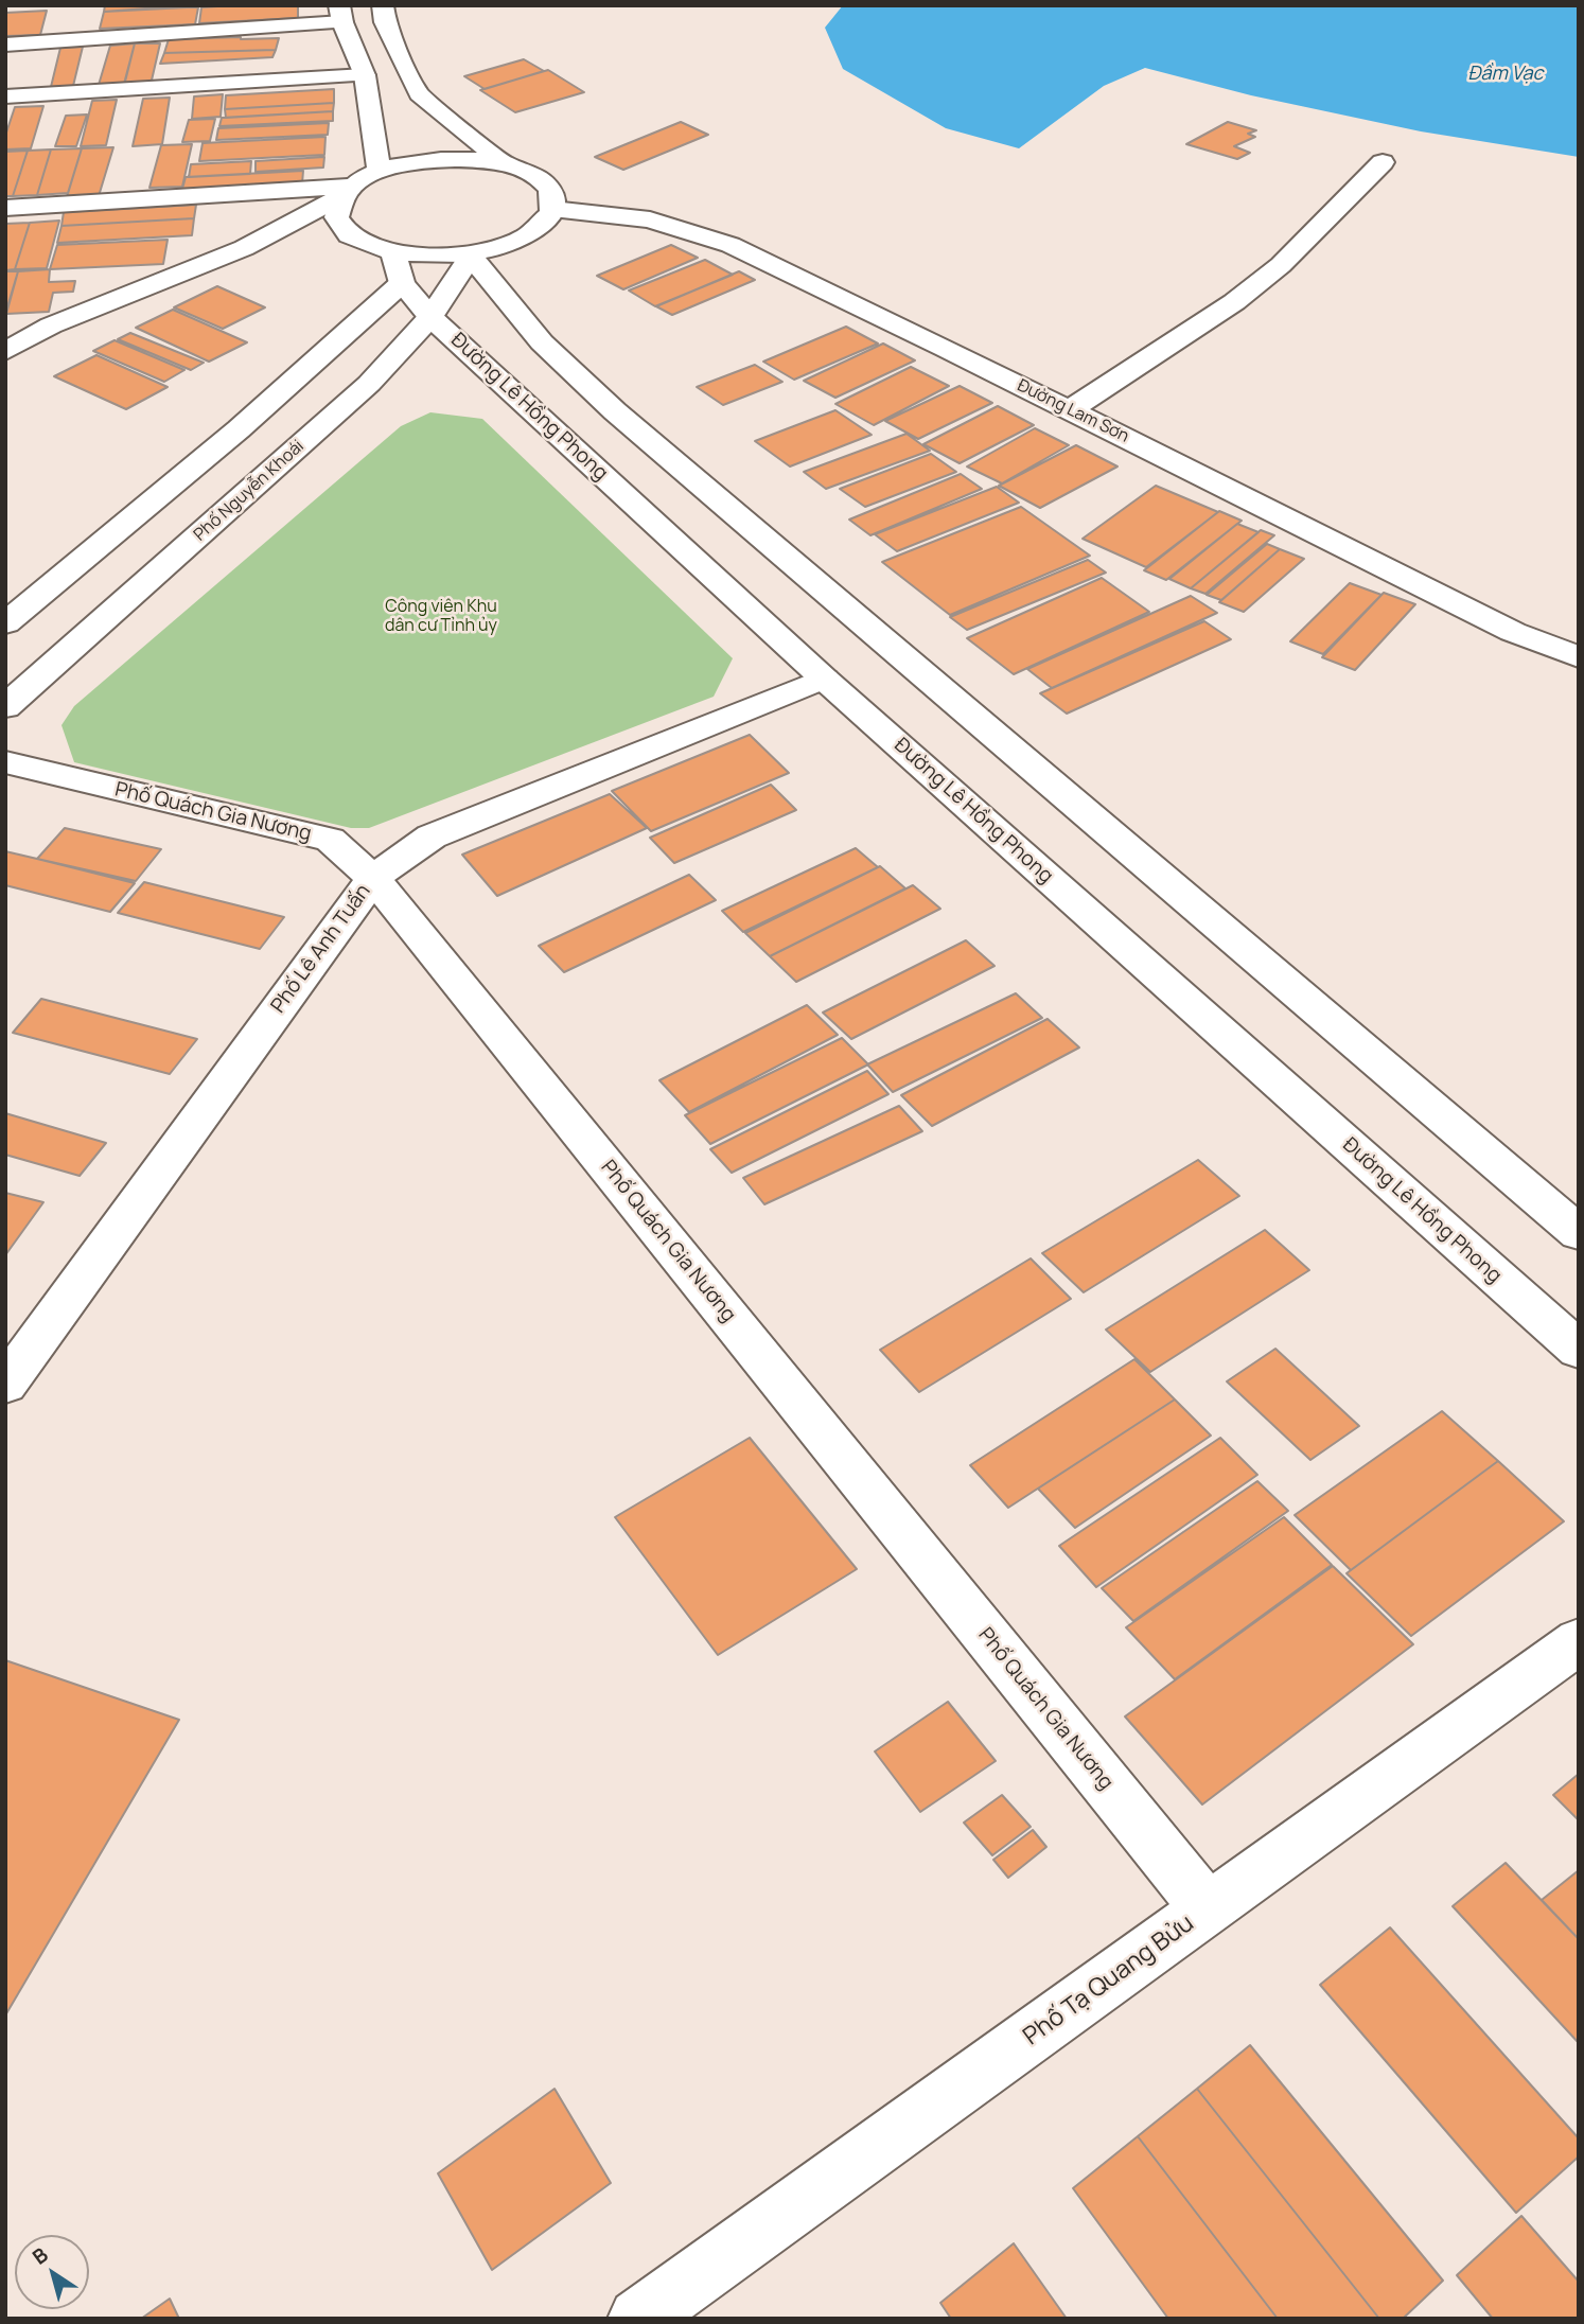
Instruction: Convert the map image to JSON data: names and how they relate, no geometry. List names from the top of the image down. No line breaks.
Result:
{"streets":{"street":["Đường Lê Hồng Phong","Đường Lam Sơn","Phố Nguyễn Khoái","Phố Quách Gia Nương","Phố Lê Anh Tuấn","Phố Tạ Quang Bửu"]},"crossings":[["Đường Lê Hồng Phong","Phố Nguyễn Khoái"],["Đường Lê Hồng Phong","Phố Lê Anh Tuấn"],["Phố Quách Gia Nương","Phố Lê Anh Tuấn"],["Phố Quách Gia Nương","Phố Tạ Quang Bửu"]],"water":["Đầm Vạc"],"parks":["Công viên Khu dân cư Tỉnh ủy"],"north":"top left"}
